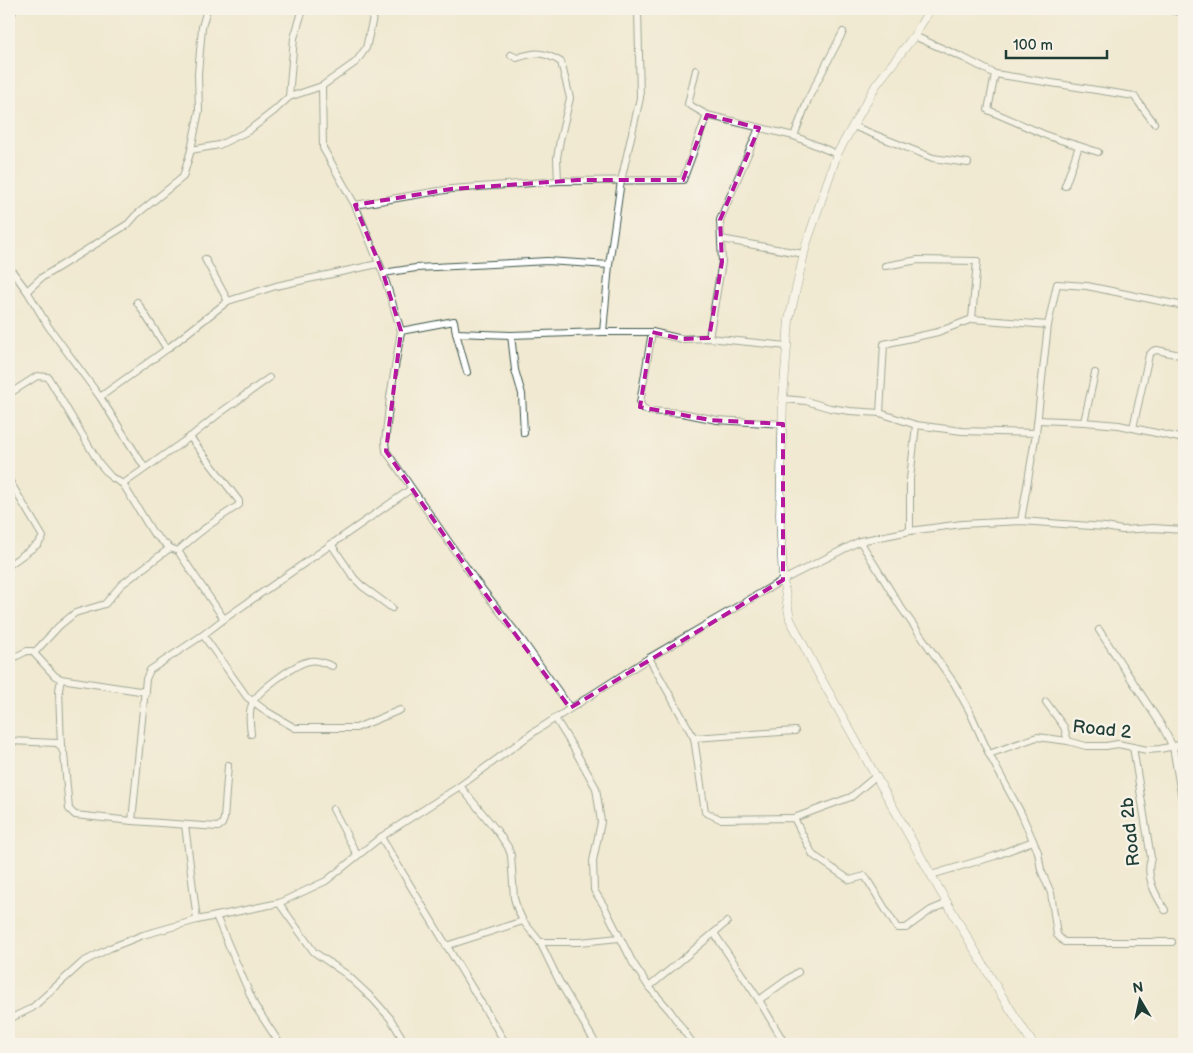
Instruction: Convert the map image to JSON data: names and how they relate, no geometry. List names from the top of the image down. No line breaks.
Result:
{"streets":{"street":["Road 2","Road 2b"]},"crossings":[["Road 2","Road 2b"]],"scale_bar":"100 m","north":"top"}
